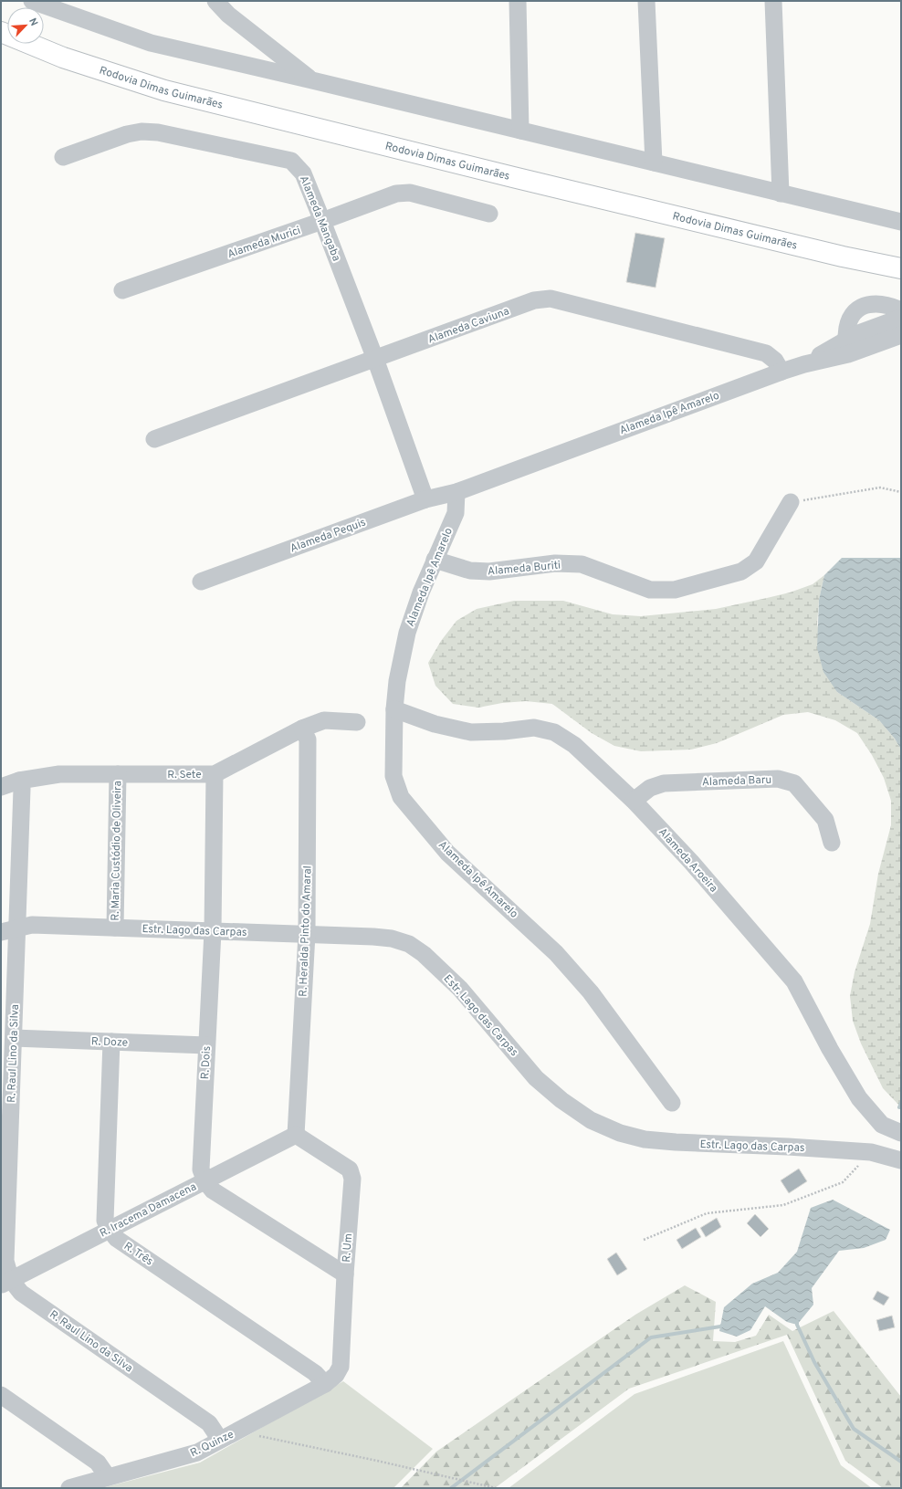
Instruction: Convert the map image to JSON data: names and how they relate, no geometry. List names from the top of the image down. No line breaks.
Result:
{"streets":{"main road":["Rodovia Dimas Guimarães"],"street":["Alameda Mangaba","Alameda Murici","Alameda Caviuna","Alameda Ipê Amarelo","Alameda Pequis","Alameda Buriti","R. Sete","Alameda Baru","R. Maria Custódio de Oliveira","Alameda Aroeira","Estr. Lago das Carpas","R. Heralda Pinto do Amaral","R. Doze","R. Raul Lino da Silva","R. Dois","R. Iracema Damacena","R. Um","R. Três","R. Quinze"]},"crossings":[["Alameda Mangaba","Alameda Murici"],["Alameda Mangaba","Alameda Caviuna"],["Alameda Mangaba","Alameda Pequis"],["Alameda Caviuna","Alameda Ipê Amarelo"],["Alameda Ipê Amarelo","Alameda Pequis"],["Alameda Ipê Amarelo","Alameda Buriti"],["Alameda Ipê Amarelo","Alameda Aroeira"],["R. Sete","R. Maria Custódio de Oliveira"],["R. Sete","R. Heralda Pinto do Amaral"],["R. Sete","R. Raul Lino da Silva"],["R. Sete","R. Dois"],["Alameda Baru","Alameda Aroeira"],["R. Maria Custódio de Oliveira","Estr. Lago das Carpas"],["Estr. Lago das Carpas","R. Heralda Pinto do Amaral"],["Estr. Lago das Carpas","R. Raul Lino da Silva"],["Estr. Lago das Carpas","R. Dois"],["R. Heralda Pinto do Amaral","R. Iracema Damacena"],["R. Heralda Pinto do Amaral","R. Um"],["R. Doze","R. Raul Lino da Silva"],["R. Doze","R. Dois"],["R. Raul Lino da Silva","R. Iracema Damacena"],["R. Raul Lino da Silva","R. Quinze"],["R. Dois","R. Iracema Damacena"],["R. Iracema Damacena","R. Um"],["R. Iracema Damacena","R. Três"],["R. Um","R. Três"],["R. Um","R. Quinze"],["R. Três","R. Quinze"]],"north":"top right"}
